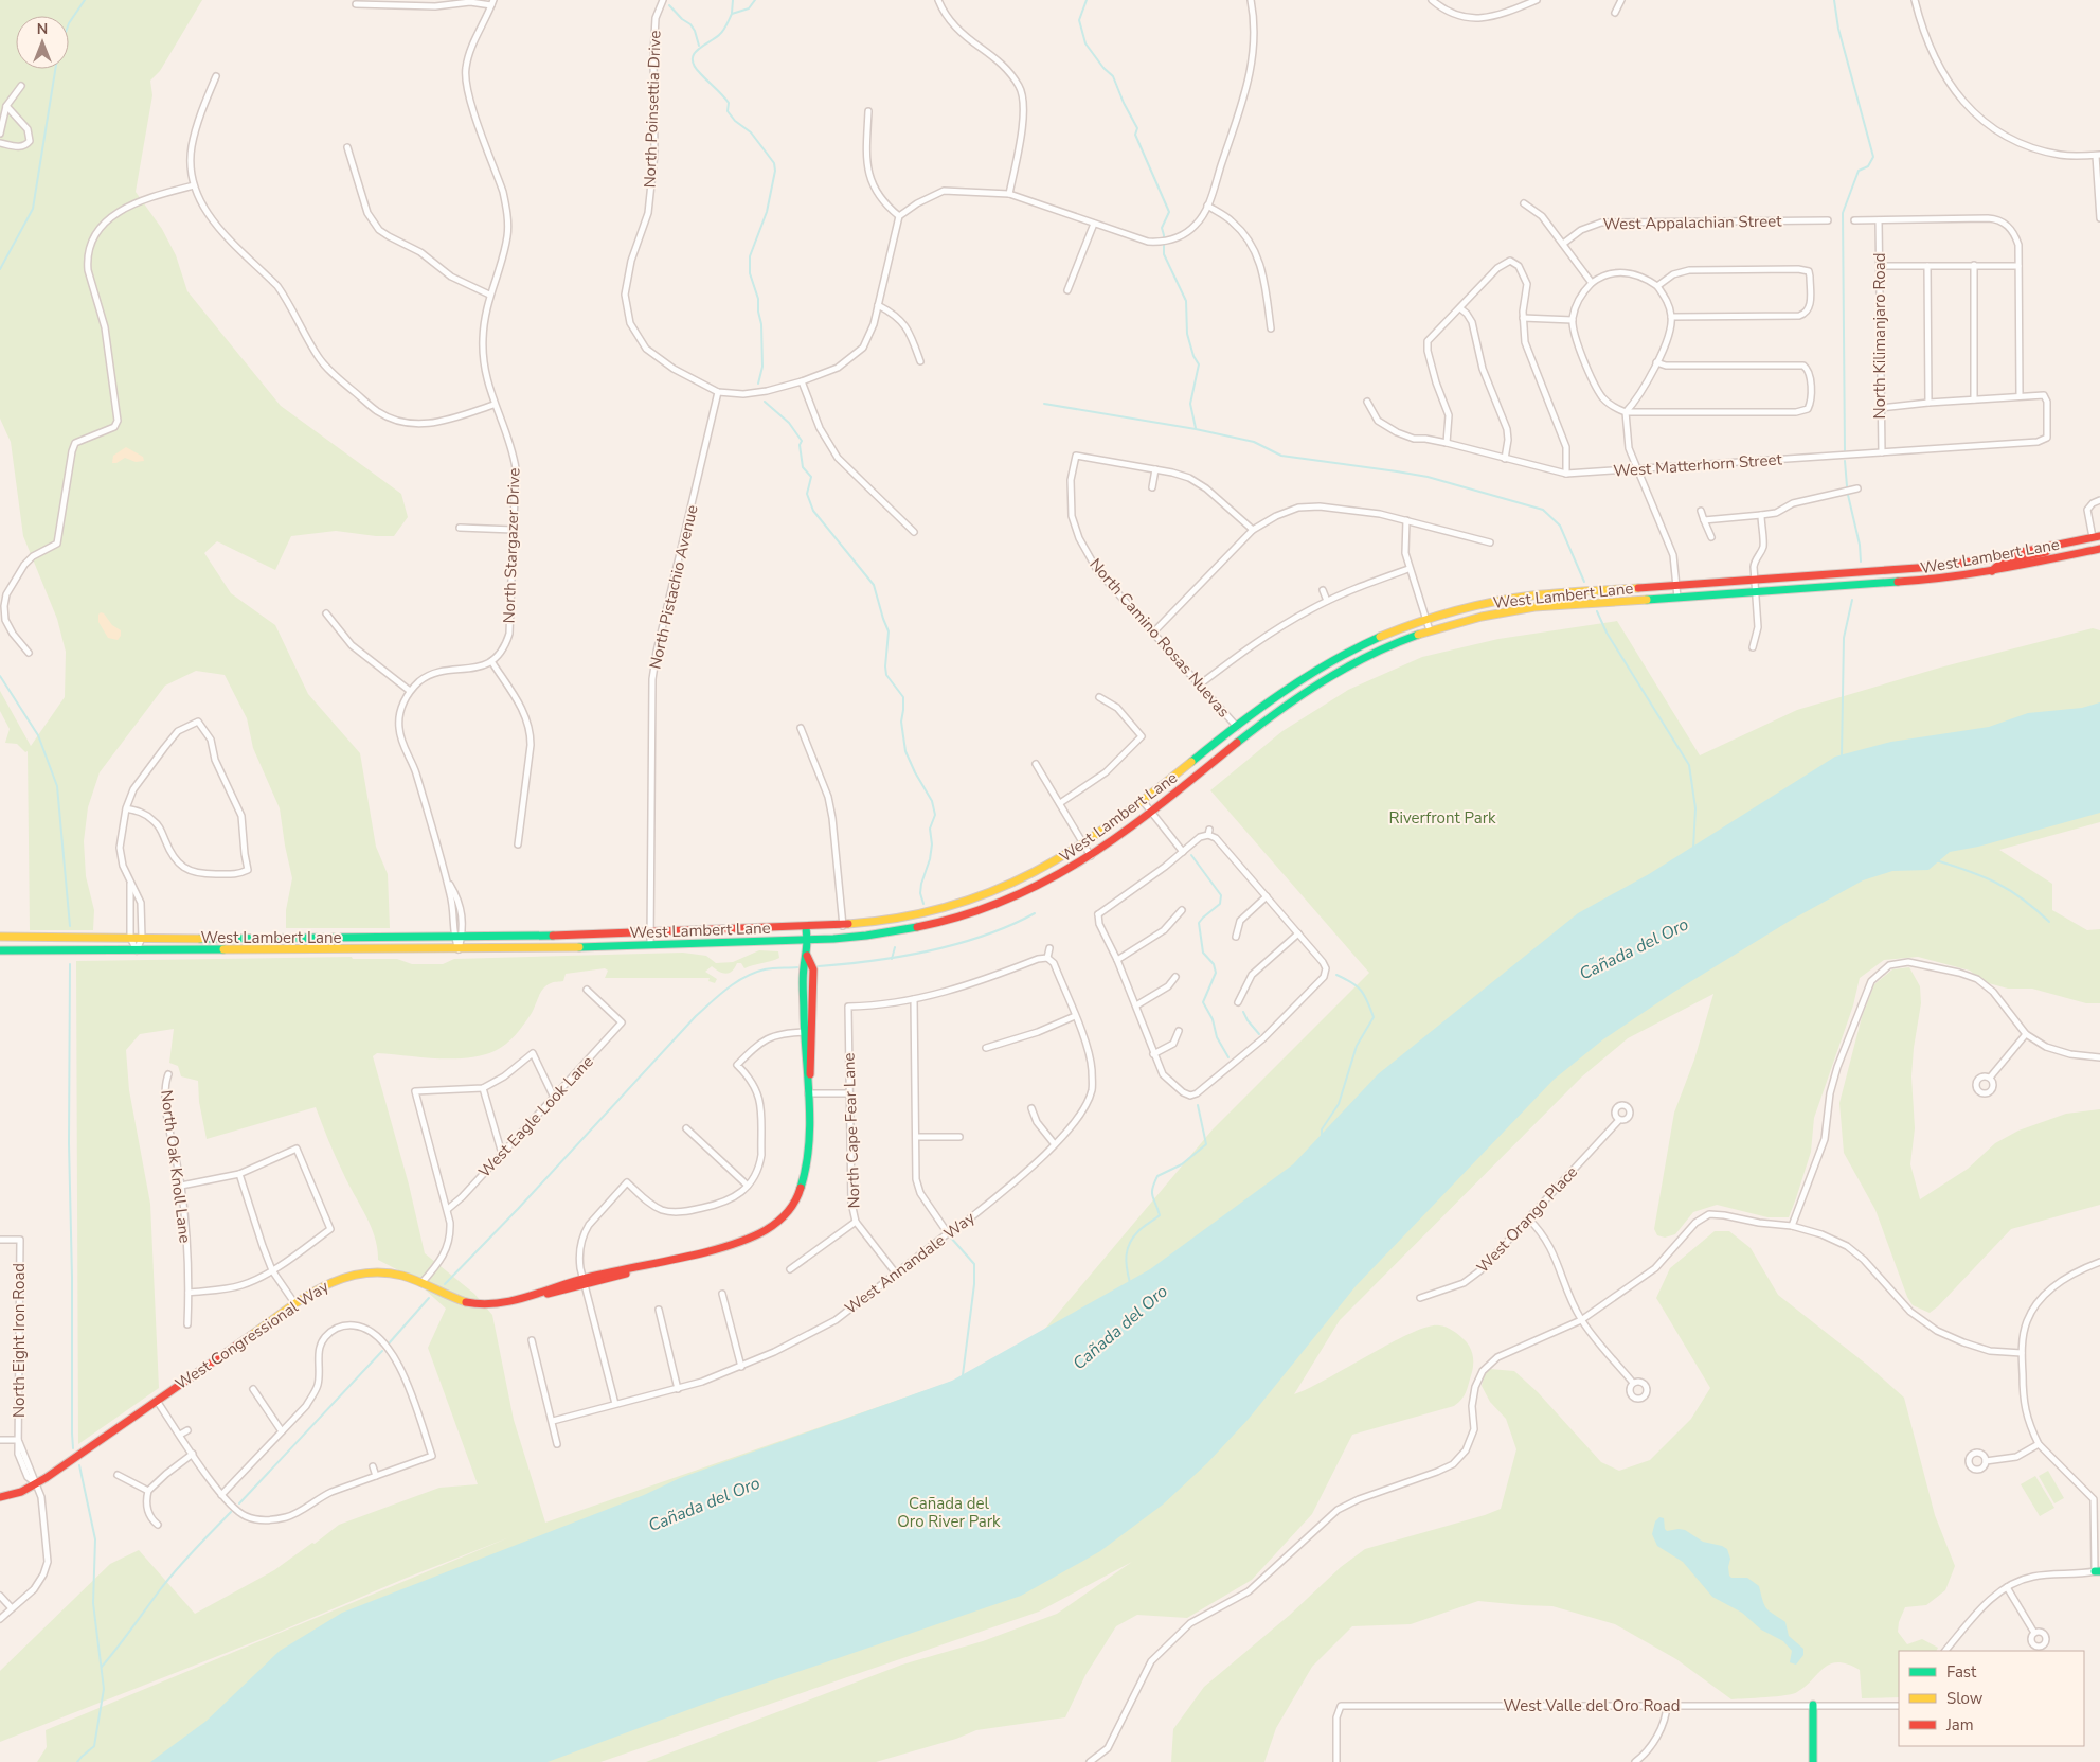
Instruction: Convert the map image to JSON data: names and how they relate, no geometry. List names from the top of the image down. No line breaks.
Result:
{"streets":{"main road":["West Lambert Lane","West Congressional Way"],"street":["North Poinsettia Drive","West Appalachian Street","North Kilimanjaro Road","West Matterhorn Street","North Stargazer Drive","North Pistachio Avenue","North Camino Rosas Nuevas","West Eagle Look Lane","North Cape Fear Lane","North Oak Knoll Lane","West Orango Place","West Annandale Way","North Eight Iron Road","West Valle del Oro Road"]},"crossings":[["North Poinsettia Drive","North Pistachio Avenue"],["North Kilimanjaro Road","West Matterhorn Street"],["West Lambert Lane","North Pistachio Avenue"],["West Lambert Lane","North Camino Rosas Nuevas"],["West Lambert Lane","West Congressional Way"],["North Cape Fear Lane","West Annandale Way"],["West Congressional Way","North Eight Iron Road"]],"water":["Cañada del Oro"],"parks":["Riverfront Park","Cañada del Oro River Park"],"legend":["Fast","Slow","Jam"],"north":"top"}
